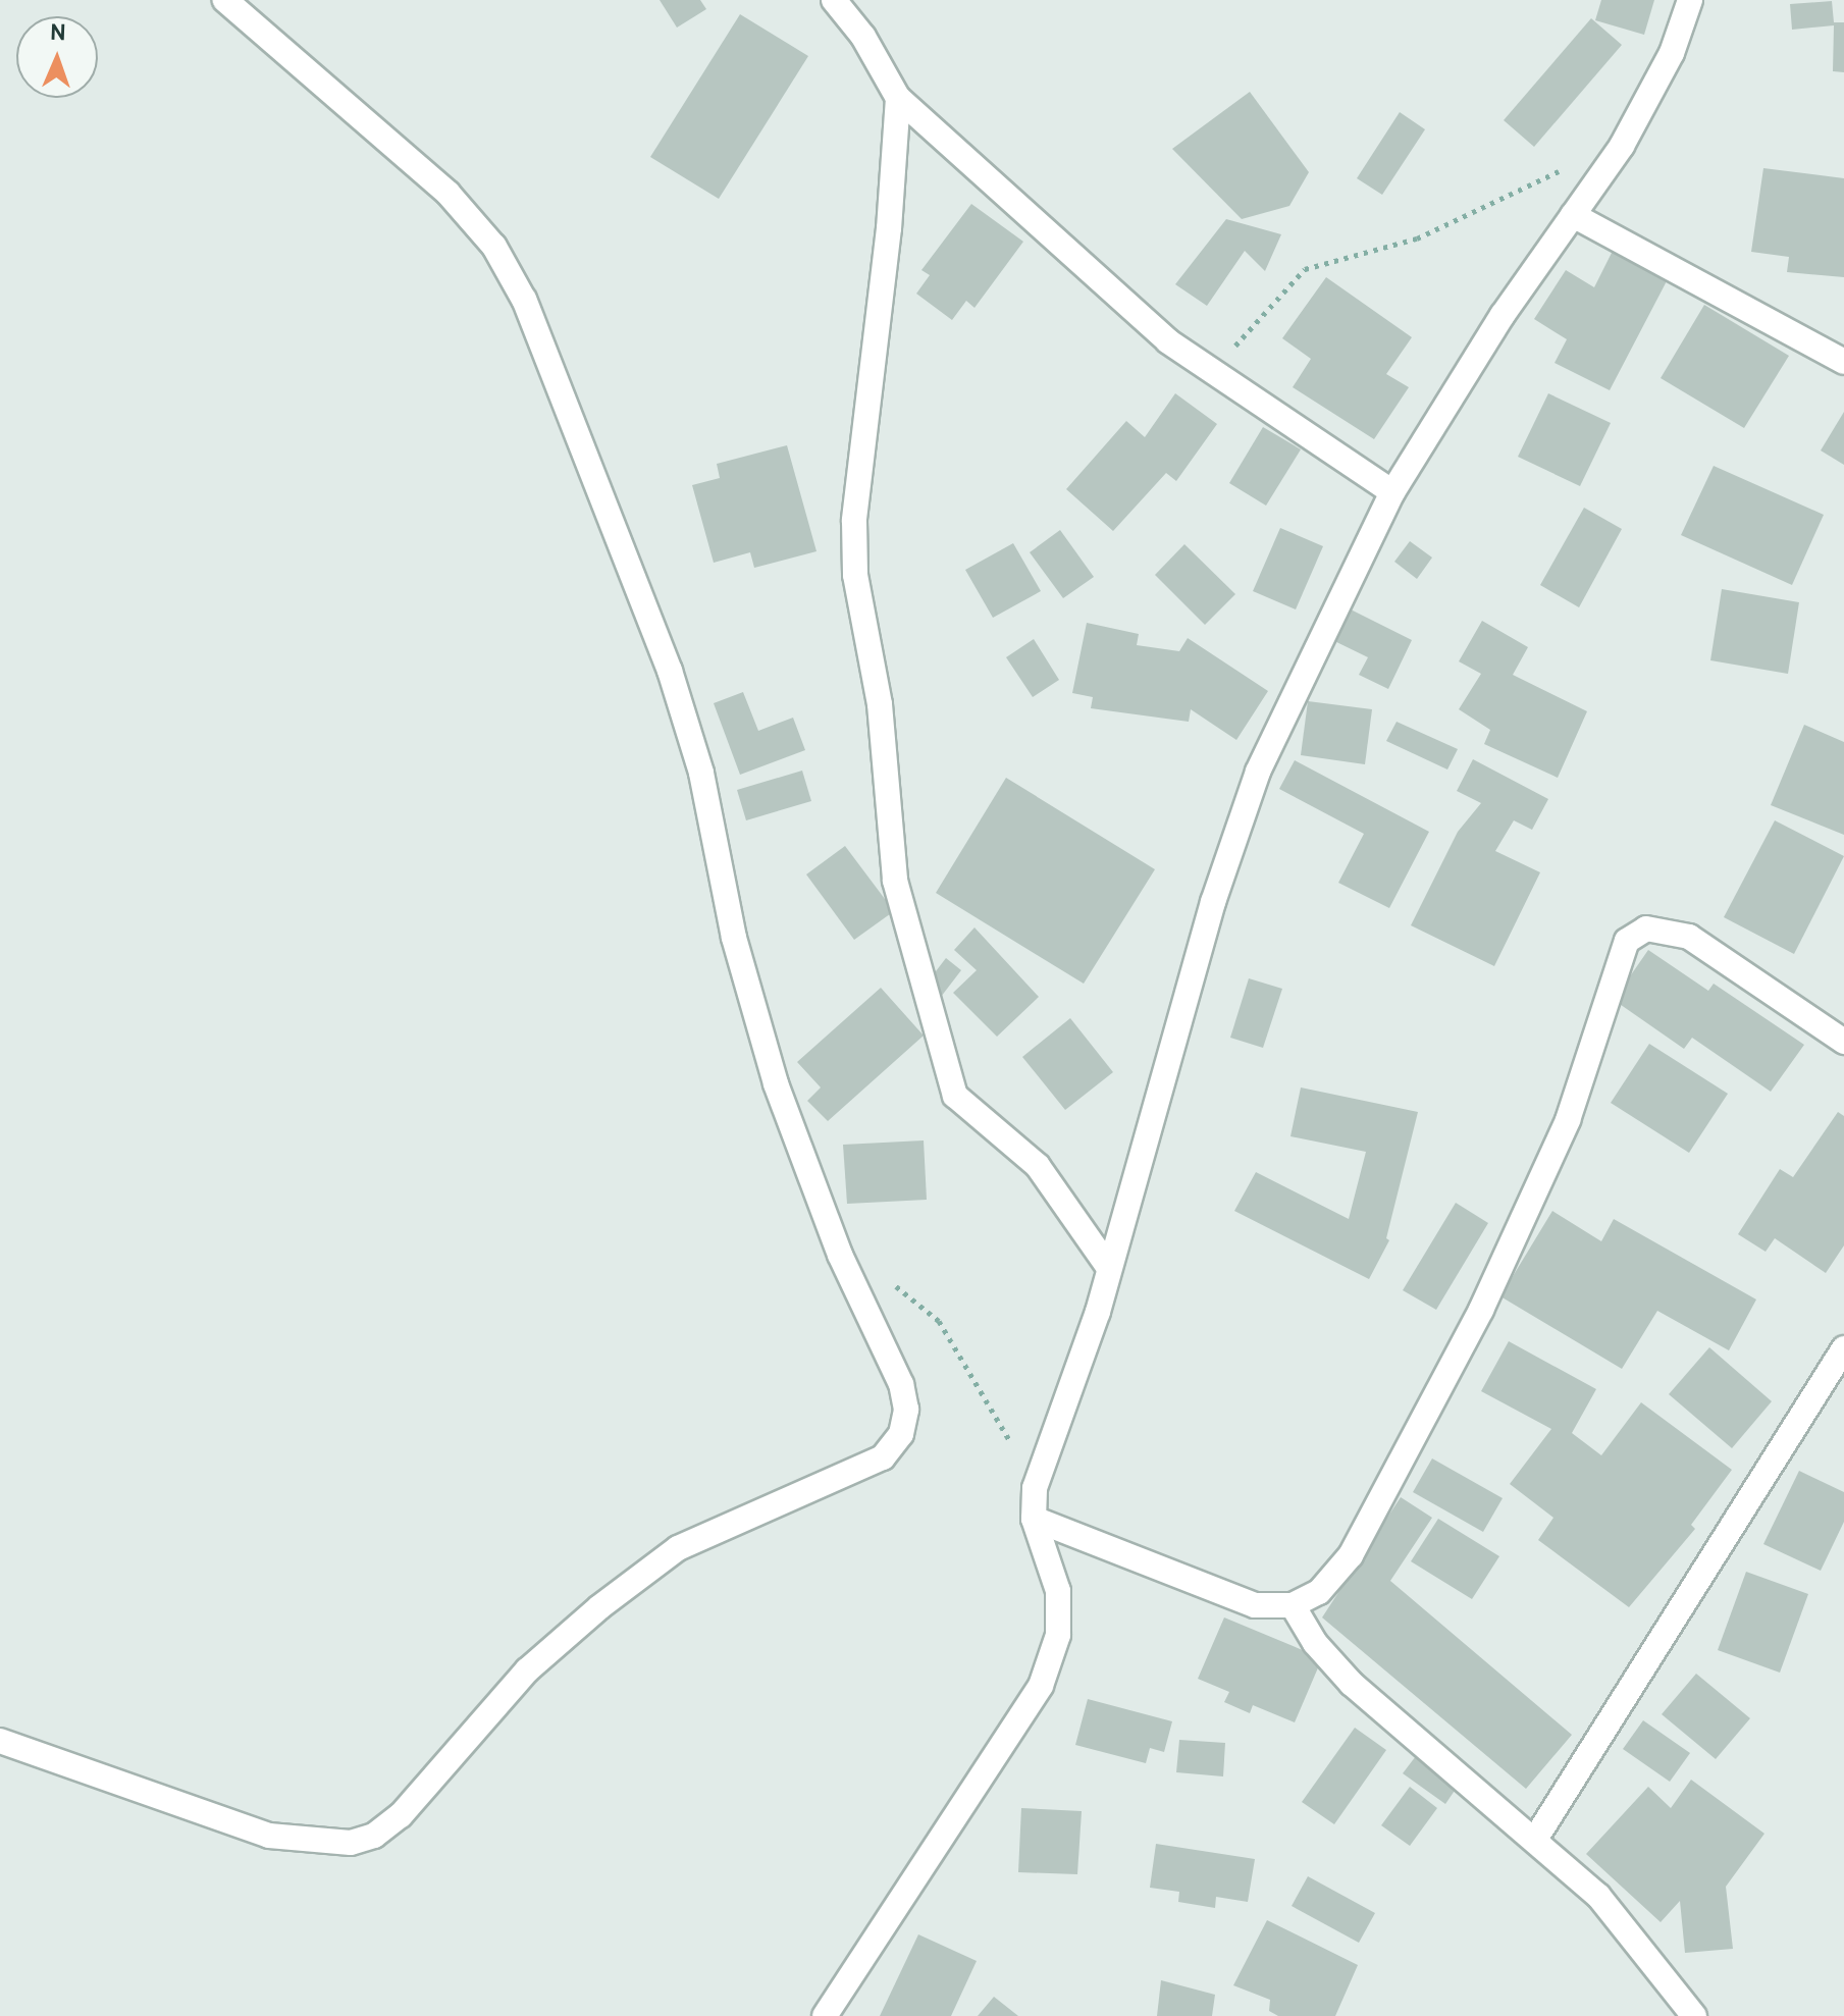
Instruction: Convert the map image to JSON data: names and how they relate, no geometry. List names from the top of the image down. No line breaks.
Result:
{"north":"top"}
